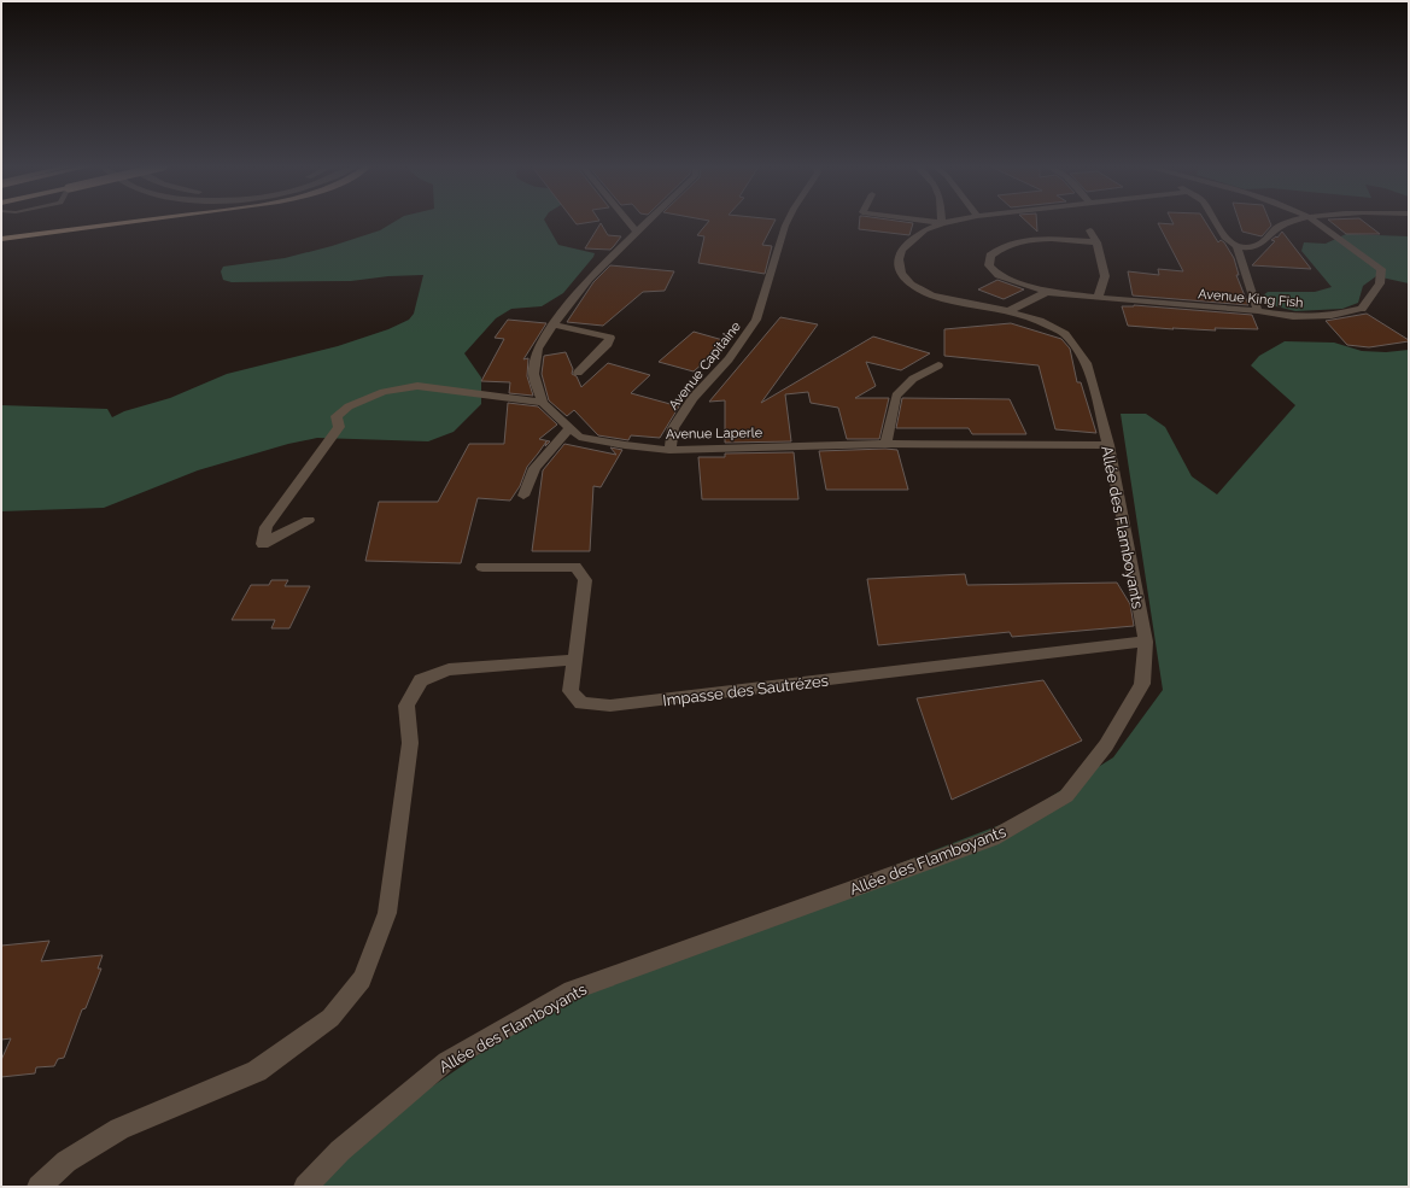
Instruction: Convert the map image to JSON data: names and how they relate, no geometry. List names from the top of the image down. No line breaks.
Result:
{"streets":{"street":["Avenue King Fish","Avenue Capitaine","Avenue Laperle","Allée des Flamboyants","Impasse des Sautrézes"]},"crossings":[["Avenue Capitaine","Avenue Laperle"],["Avenue Laperle","Allée des Flamboyants"],["Allée des Flamboyants","Impasse des Sautrézes"]]}
